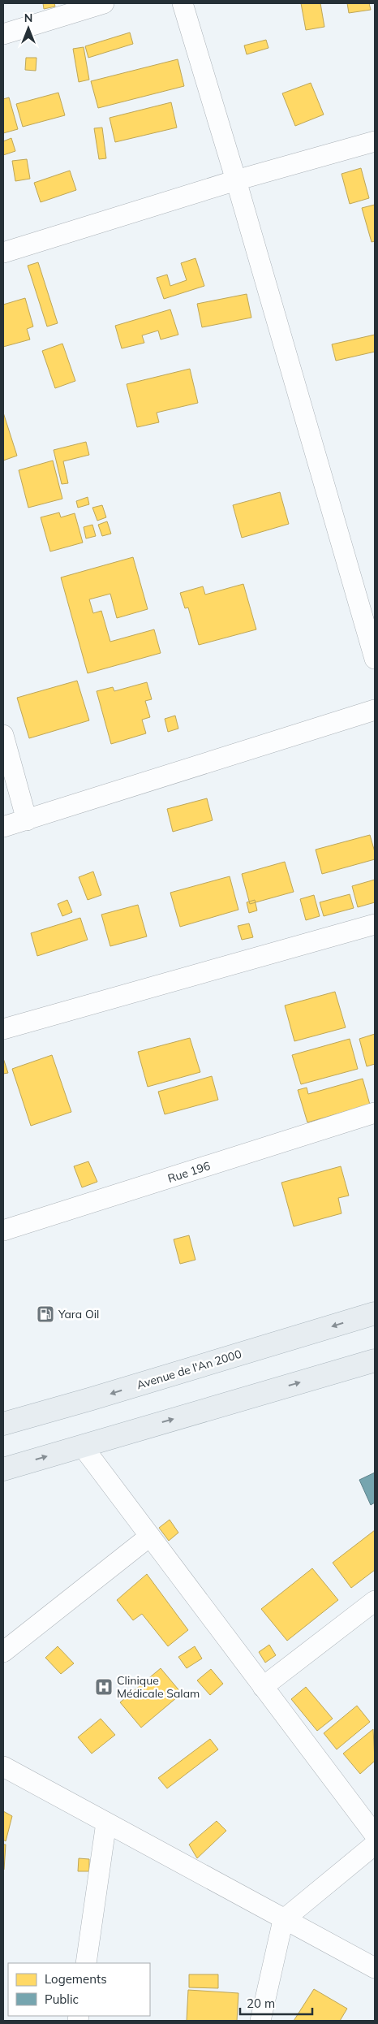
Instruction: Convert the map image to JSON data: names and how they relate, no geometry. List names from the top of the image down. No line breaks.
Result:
{"streets":{"main road":["Avenue de l'An 2000"],"street":["Rue 196"]},"places":{"fuel station":["Yara Oil"],"hospital":["Clinique Médicale Salam"]},"legend":["Logements","Public"],"scale_bar":"20 m","north":"top"}
